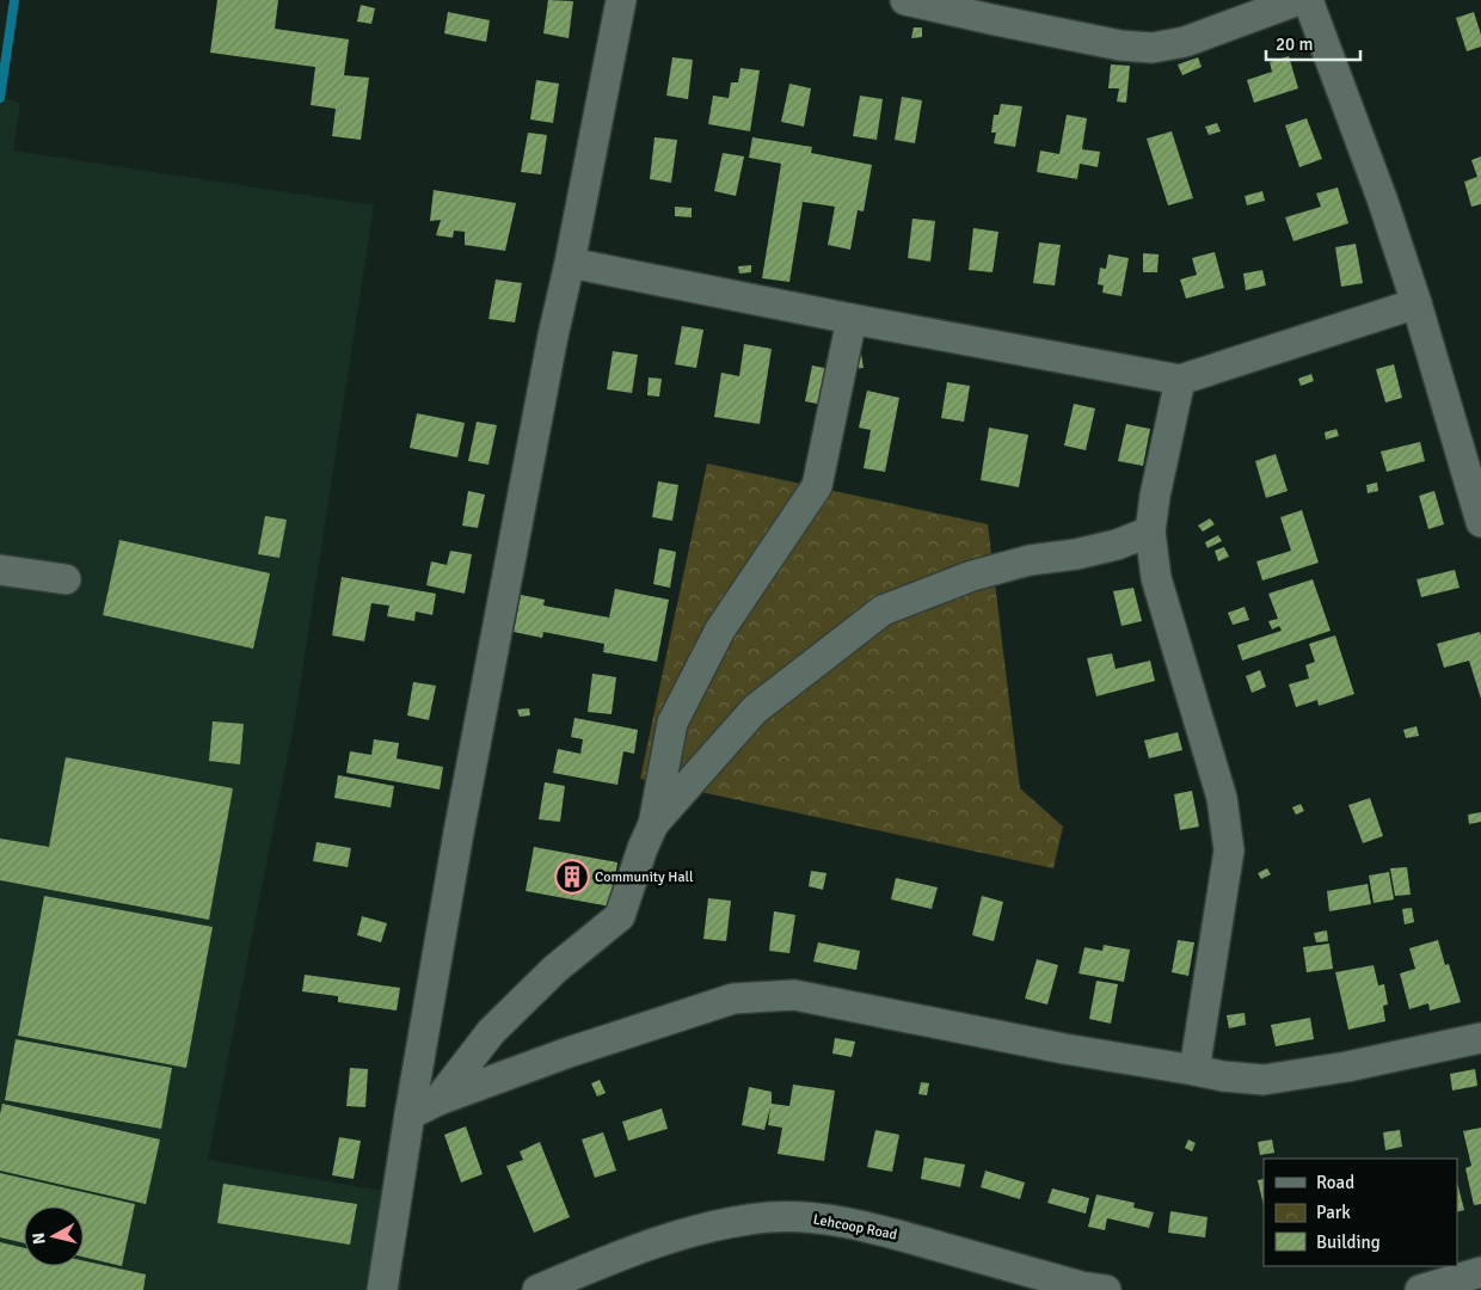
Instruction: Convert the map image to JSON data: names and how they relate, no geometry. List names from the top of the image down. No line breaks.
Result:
{"streets":{"street":["Lehcoop Road"]},"places":{"building":["Community Hall"]},"legend":["Road","Park","Building"],"scale_bar":"20 m","north":"left"}
